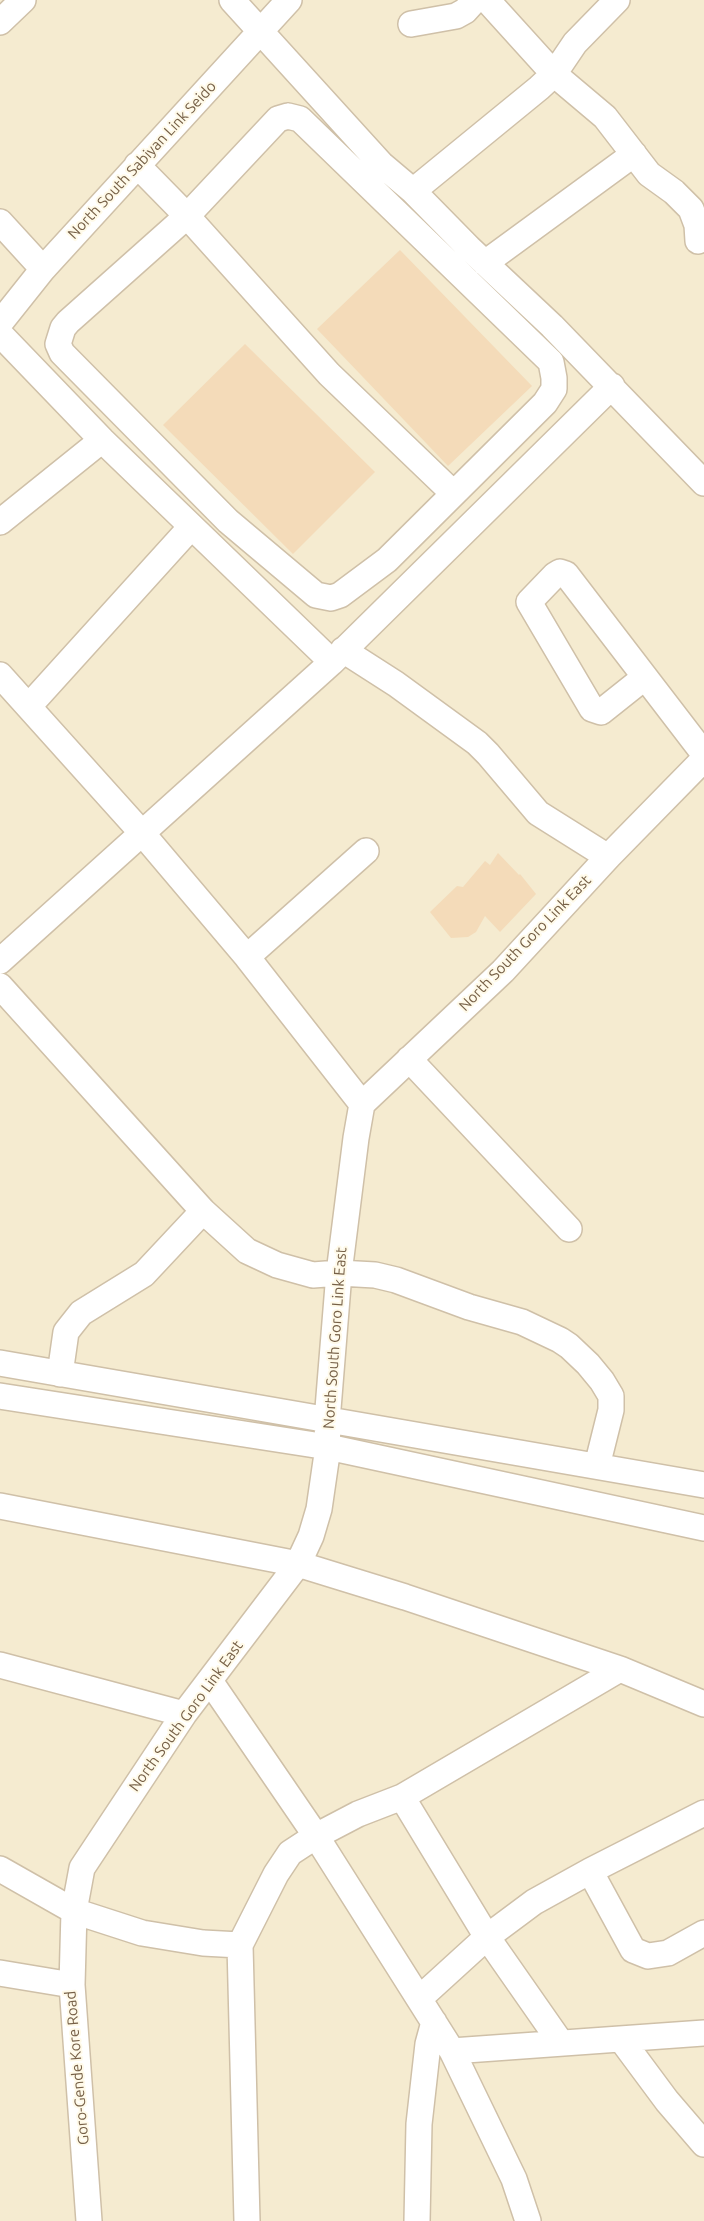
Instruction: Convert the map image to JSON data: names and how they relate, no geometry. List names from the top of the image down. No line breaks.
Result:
{"streets":{"street":["North South Sabiyan Link Seido","North South Goro Link East","Goro-Gende Kore Road"]},"crossings":[["North South Goro Link East","Goro-Gende Kore Road"]]}
